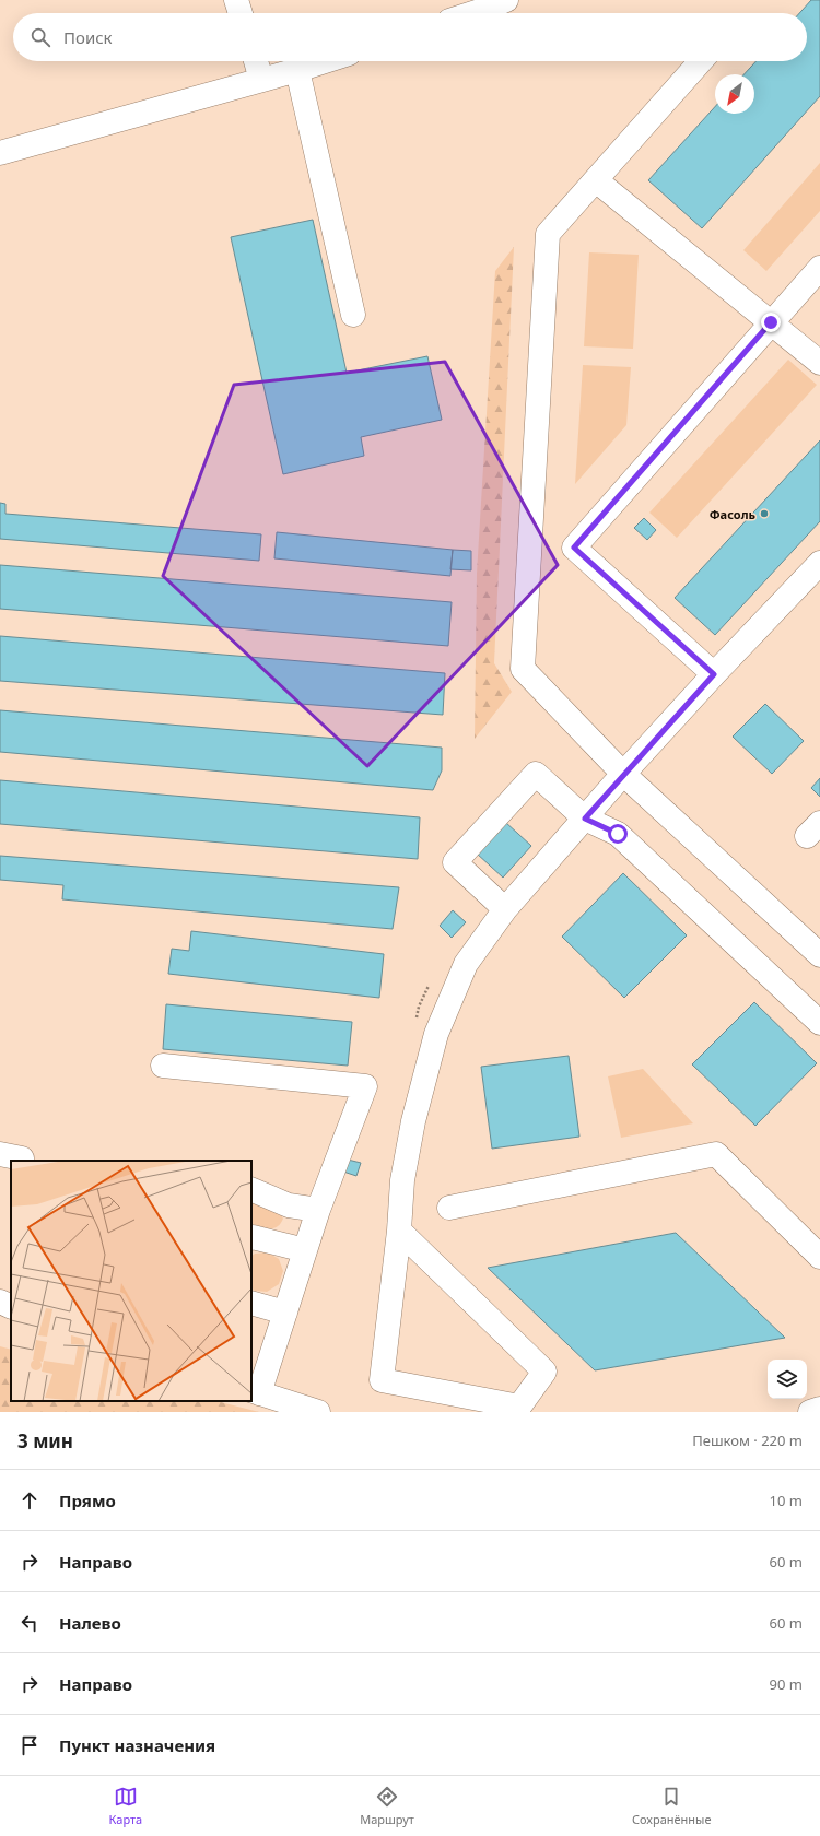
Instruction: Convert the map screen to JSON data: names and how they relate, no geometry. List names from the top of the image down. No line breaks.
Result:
{"places":["Фасоль"],"north":"bottom left","page":{"search":"Поиск","heading":["3 мин","Пешком · 220 m"],"list":[["Прямо","10 m"],["Направо","60 m"],["Налево","60 m"],["Направо","90 m"],"Пункт назначения"],"nav":["Карта","Маршрут","Сохранённые"]}}
